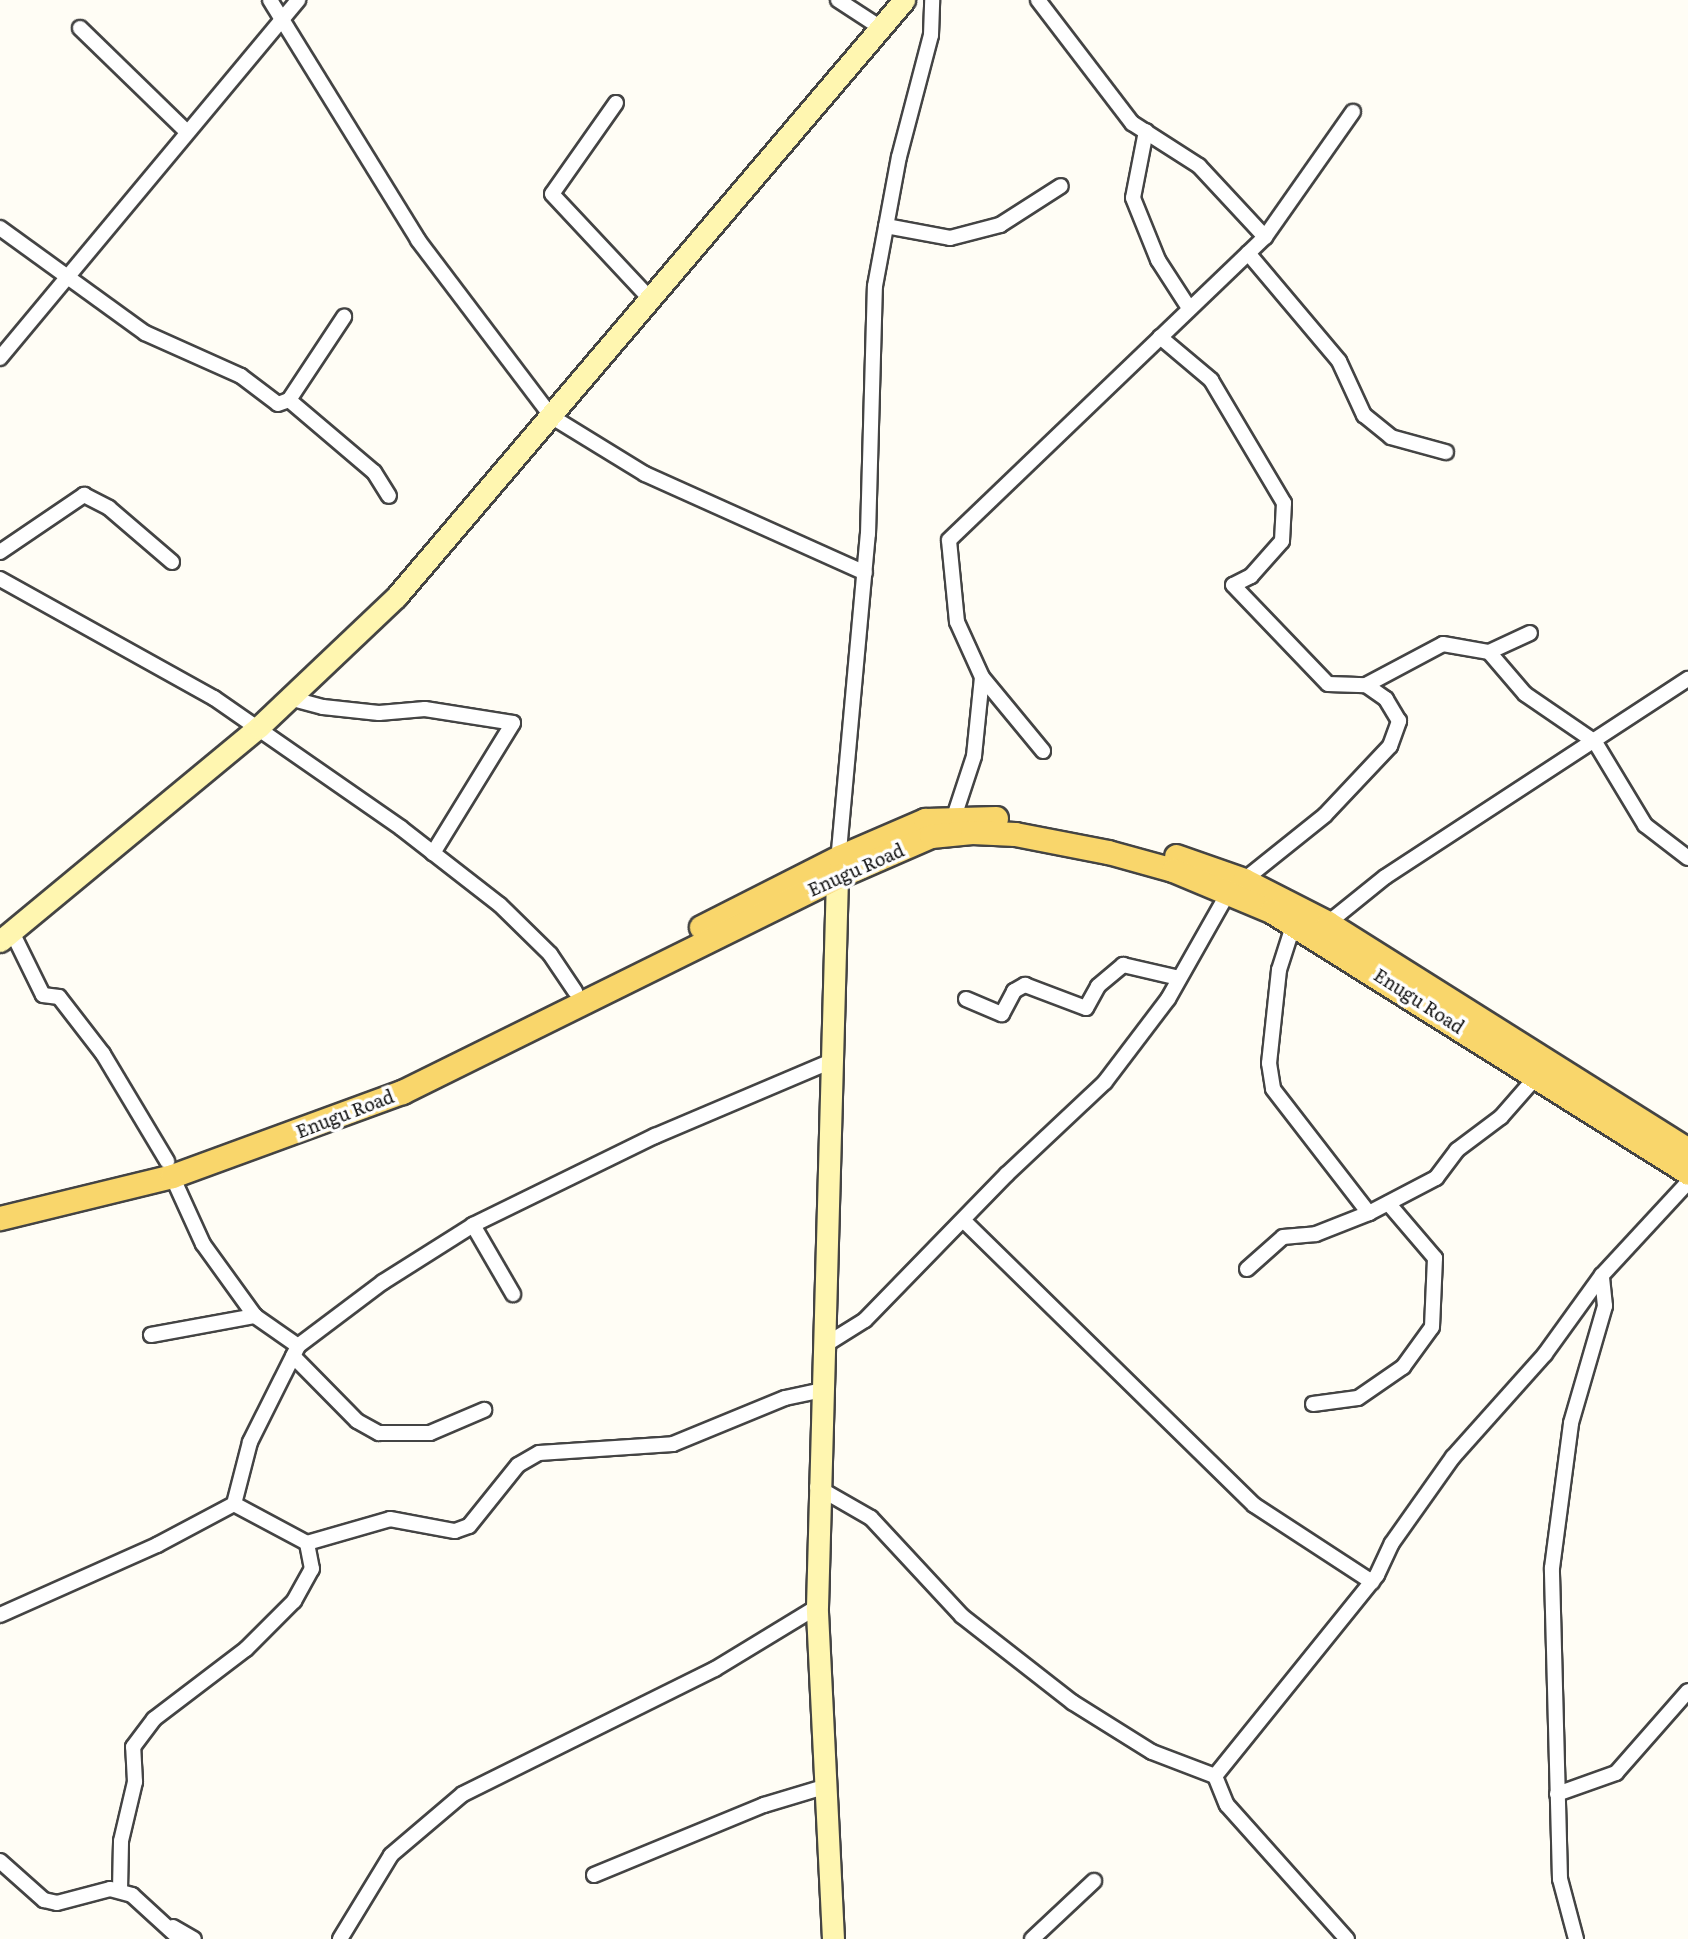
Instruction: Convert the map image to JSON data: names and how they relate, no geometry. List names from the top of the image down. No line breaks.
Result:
{"streets":{"main road":["Enugu Road"]}}
